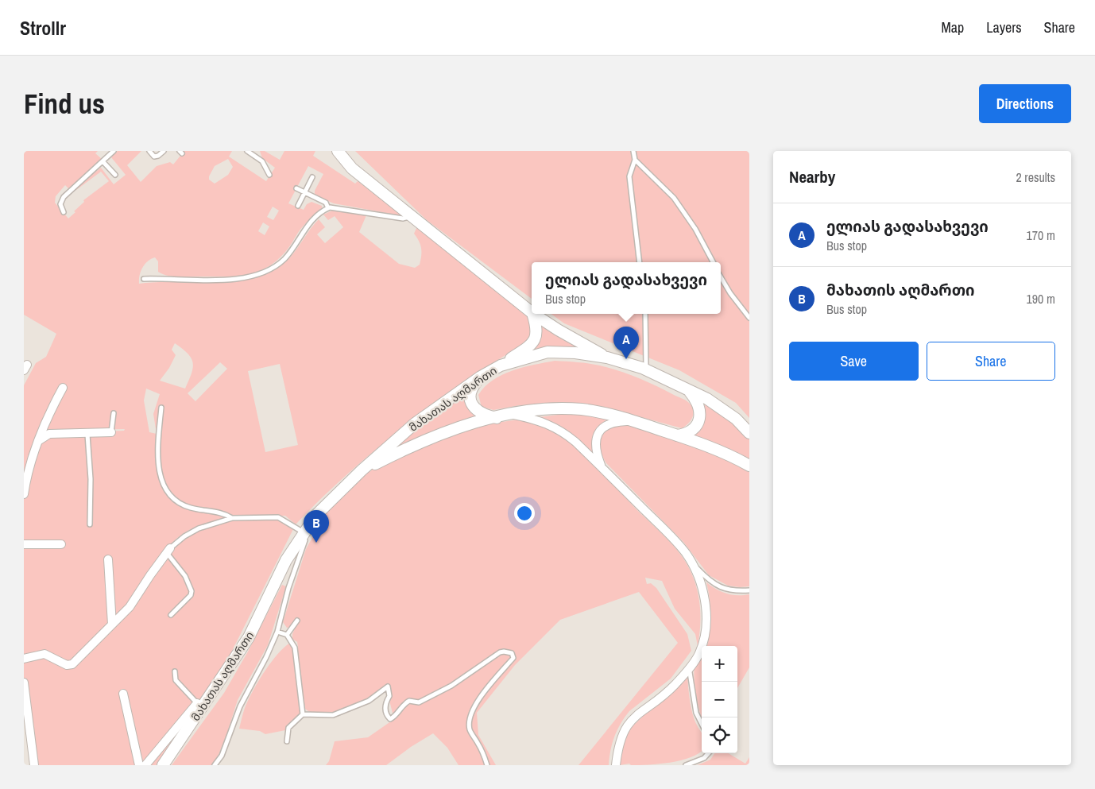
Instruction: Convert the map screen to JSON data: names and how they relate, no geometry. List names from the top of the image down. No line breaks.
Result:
{"streets":{"main road":["მახათას აღმართი"]},"page":{"header":"Strollr","nav":["Map","Layers","Share"],"buttons":["Directions",["Save","Share"]],"title":"Find us","heading":["Nearby","2 results"],"list":[{"mark":"A","name":"ელიას გადასახვევი","note":"Bus stop","value":"170 m"},{"mark":"B","name":"მახათის აღმართი","note":"Bus stop","value":"190 m"}],"popup":["ელიას გადასახვევი","Bus stop"],"pins":["A","B"],"map_buttons":["+","−"]}}
